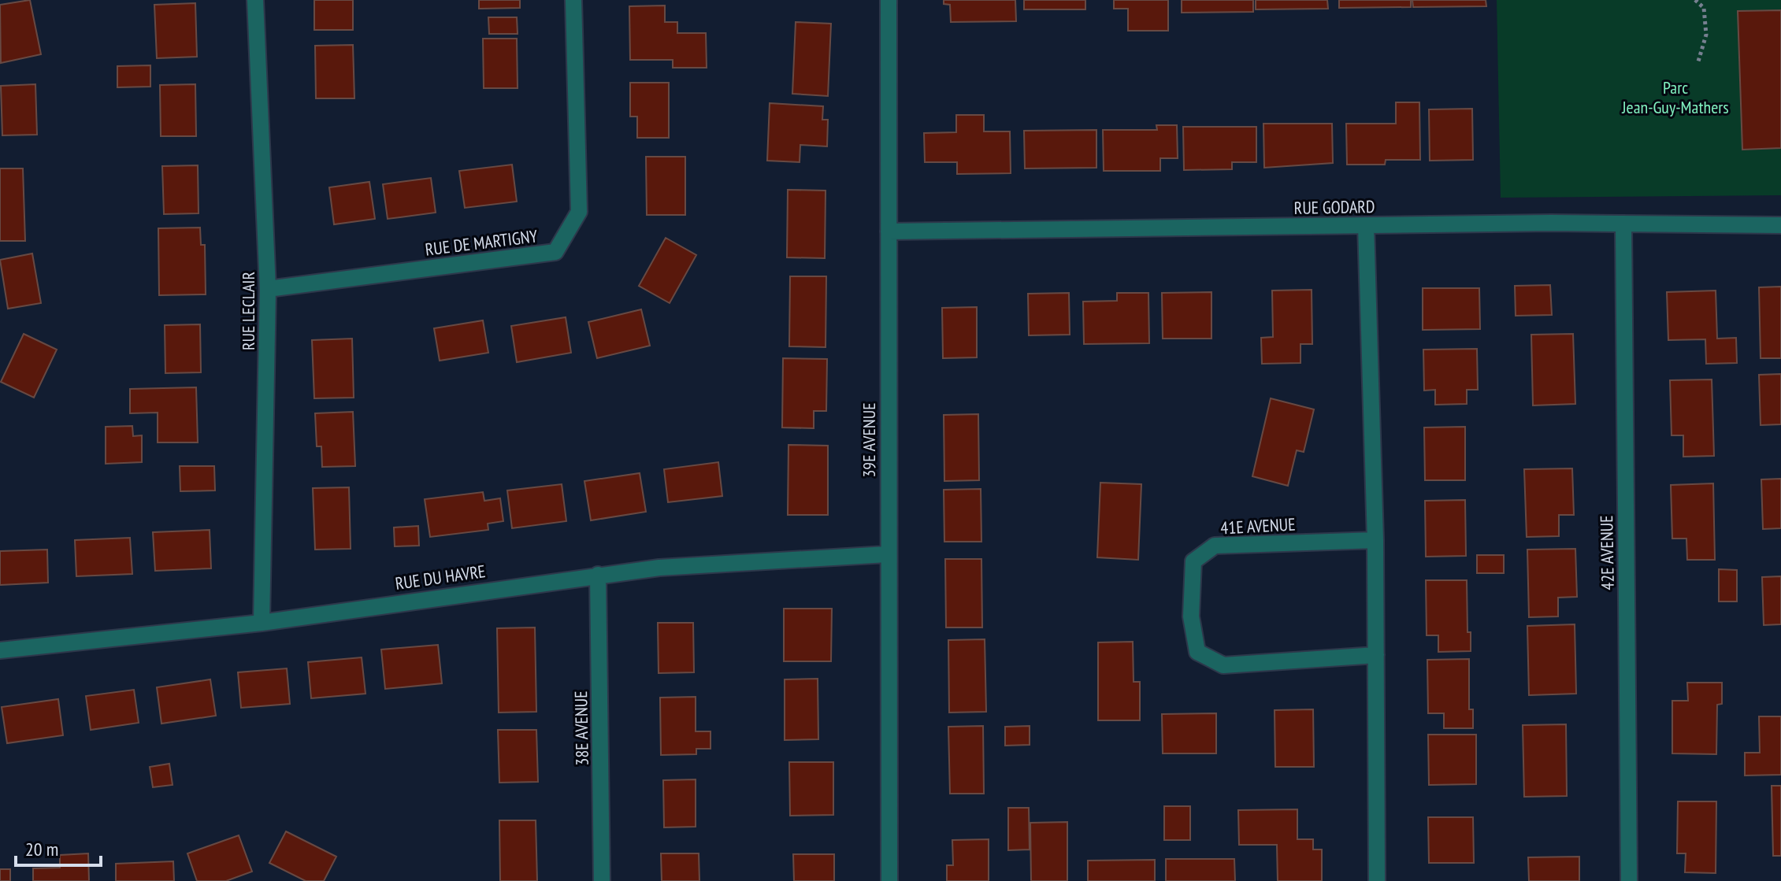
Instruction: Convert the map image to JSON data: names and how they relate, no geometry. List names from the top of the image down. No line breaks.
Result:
{"streets":{"street":["RUE GODARD","RUE DE MARTIGNY","RUE LECLAIR","39E AVENUE","41E AVENUE","42E AVENUE","RUE DU HAVRE","38E AVENUE"]},"crossings":[["RUE GODARD","39E AVENUE"],["RUE GODARD","42E AVENUE"],["RUE DE MARTIGNY","RUE LECLAIR"],["RUE LECLAIR","RUE DU HAVRE"],["39E AVENUE","RUE DU HAVRE"],["RUE DU HAVRE","38E AVENUE"]],"parks":["Parc Jean-Guy-Mathers"],"scale_bar":"20 m"}
